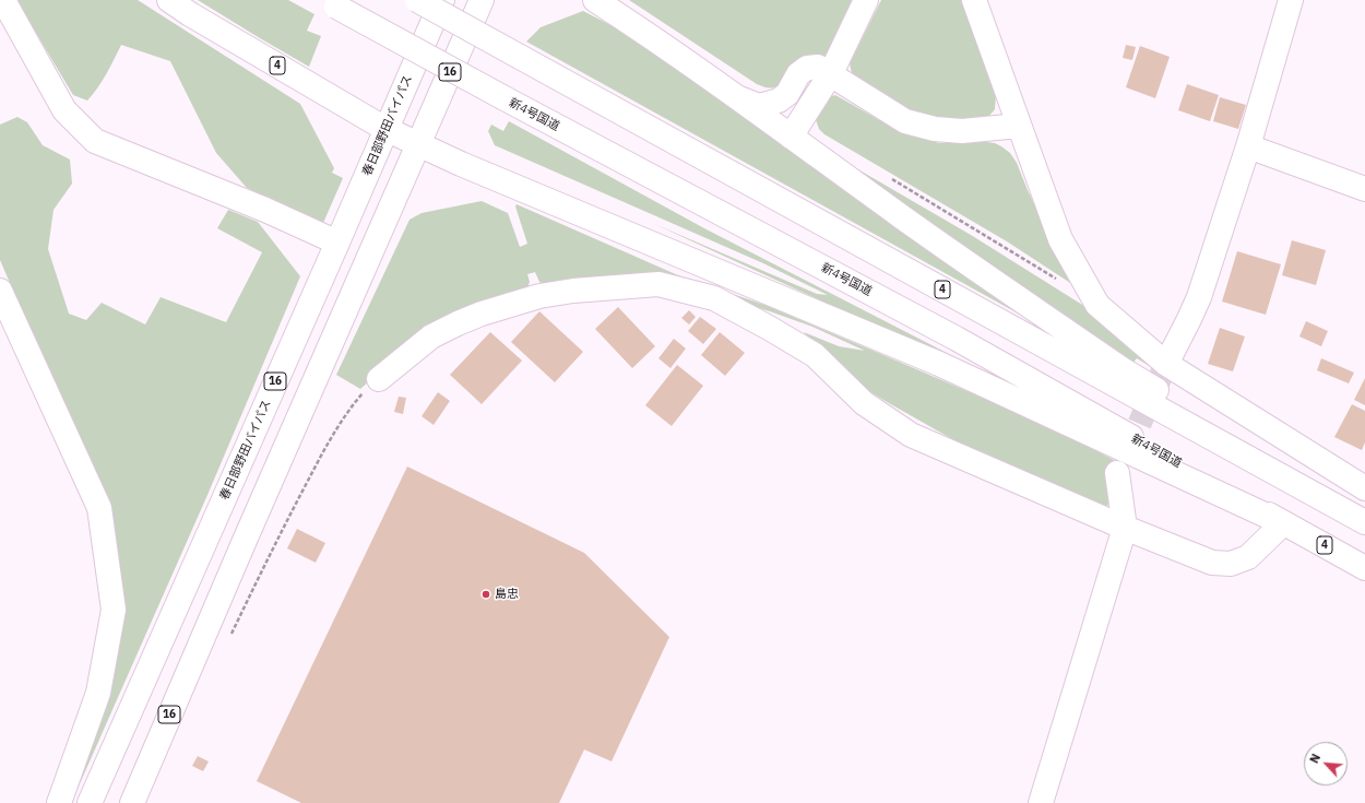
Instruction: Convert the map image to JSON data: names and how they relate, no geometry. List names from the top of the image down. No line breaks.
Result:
{"streets":{"main road":["4","16","新4号国道","春日部野田バイパス"]},"crossings":[["4","春日部野田バイパス"]],"places":["島忠"],"north":"top left"}
